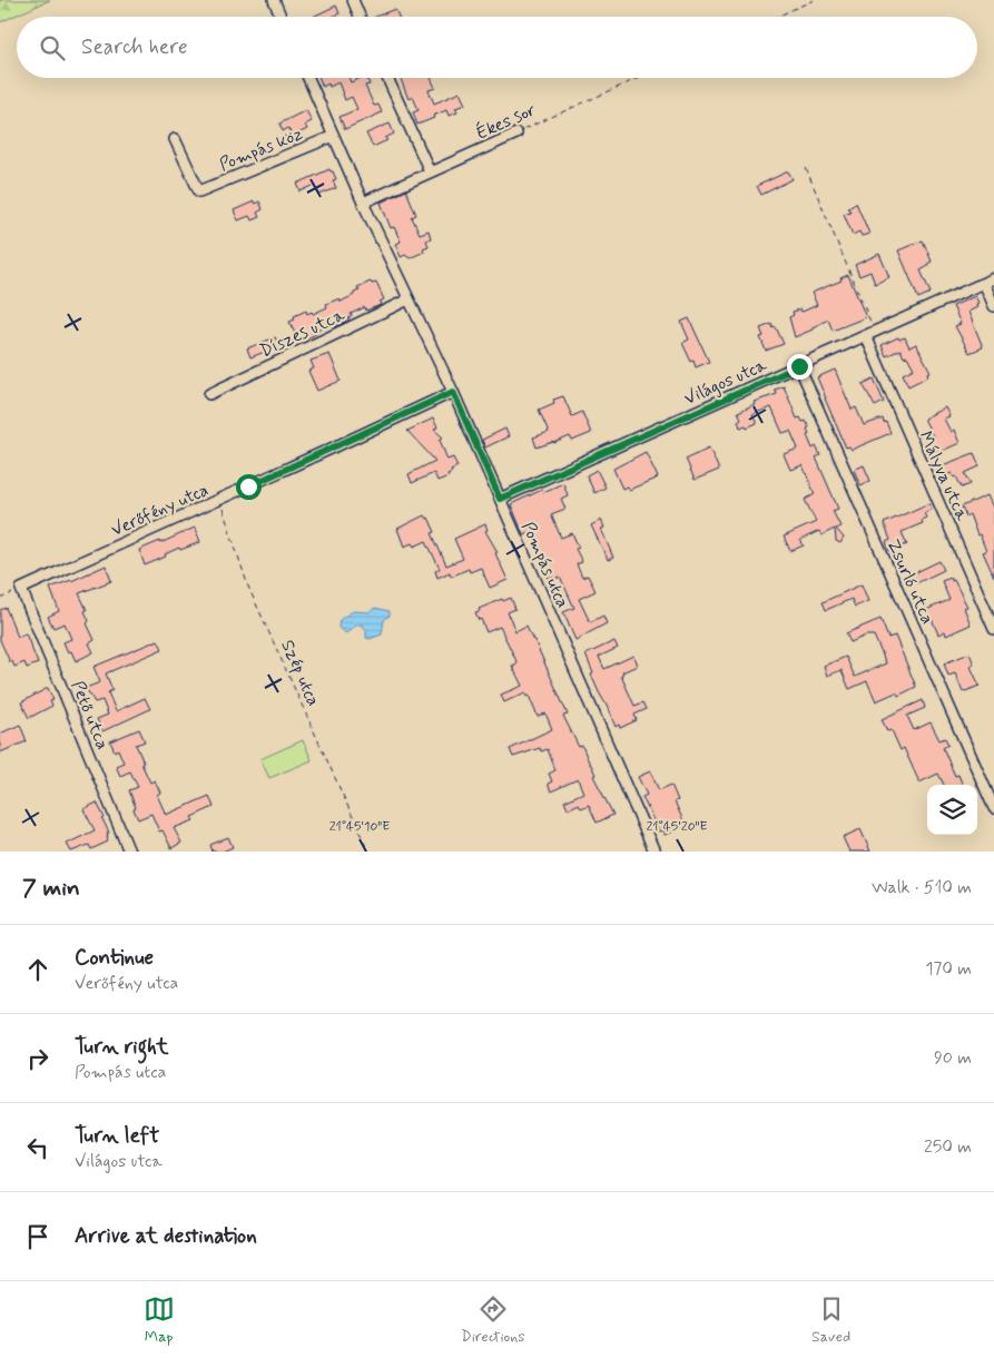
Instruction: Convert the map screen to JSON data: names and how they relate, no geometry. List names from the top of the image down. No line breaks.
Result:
{"streets":{"street":["Ékes sor","Pompás köz","Díszes utca","Világos utca","Mályva utca","Verőfény utca","Pompás utca","Zsurló utca","Pető utca"],"path":["Szép utca"]},"crossings":[["Ékes sor","Pompás utca"],["Pompás köz","Pompás utca"],["Díszes utca","Pompás utca"],["Világos utca","Mályva utca"],["Világos utca","Pompás utca"],["Világos utca","Zsurló utca"],["Verőfény utca","Pompás utca"],["Verőfény utca","Szép utca"],["Verőfény utca","Pető utca"]],"page":{"search":"Search here","heading":["7 min","Walk · 510 m"],"list":[["Continue","Verőfény utca","170 m"],["Turn right","Pompás utca","90 m"],["Turn left","Világos utca","250 m"],"Arrive at destination"],"nav":["Map","Directions","Saved"]},"coordinates":["21°45'10\"E","21°45'20\"E"]}
